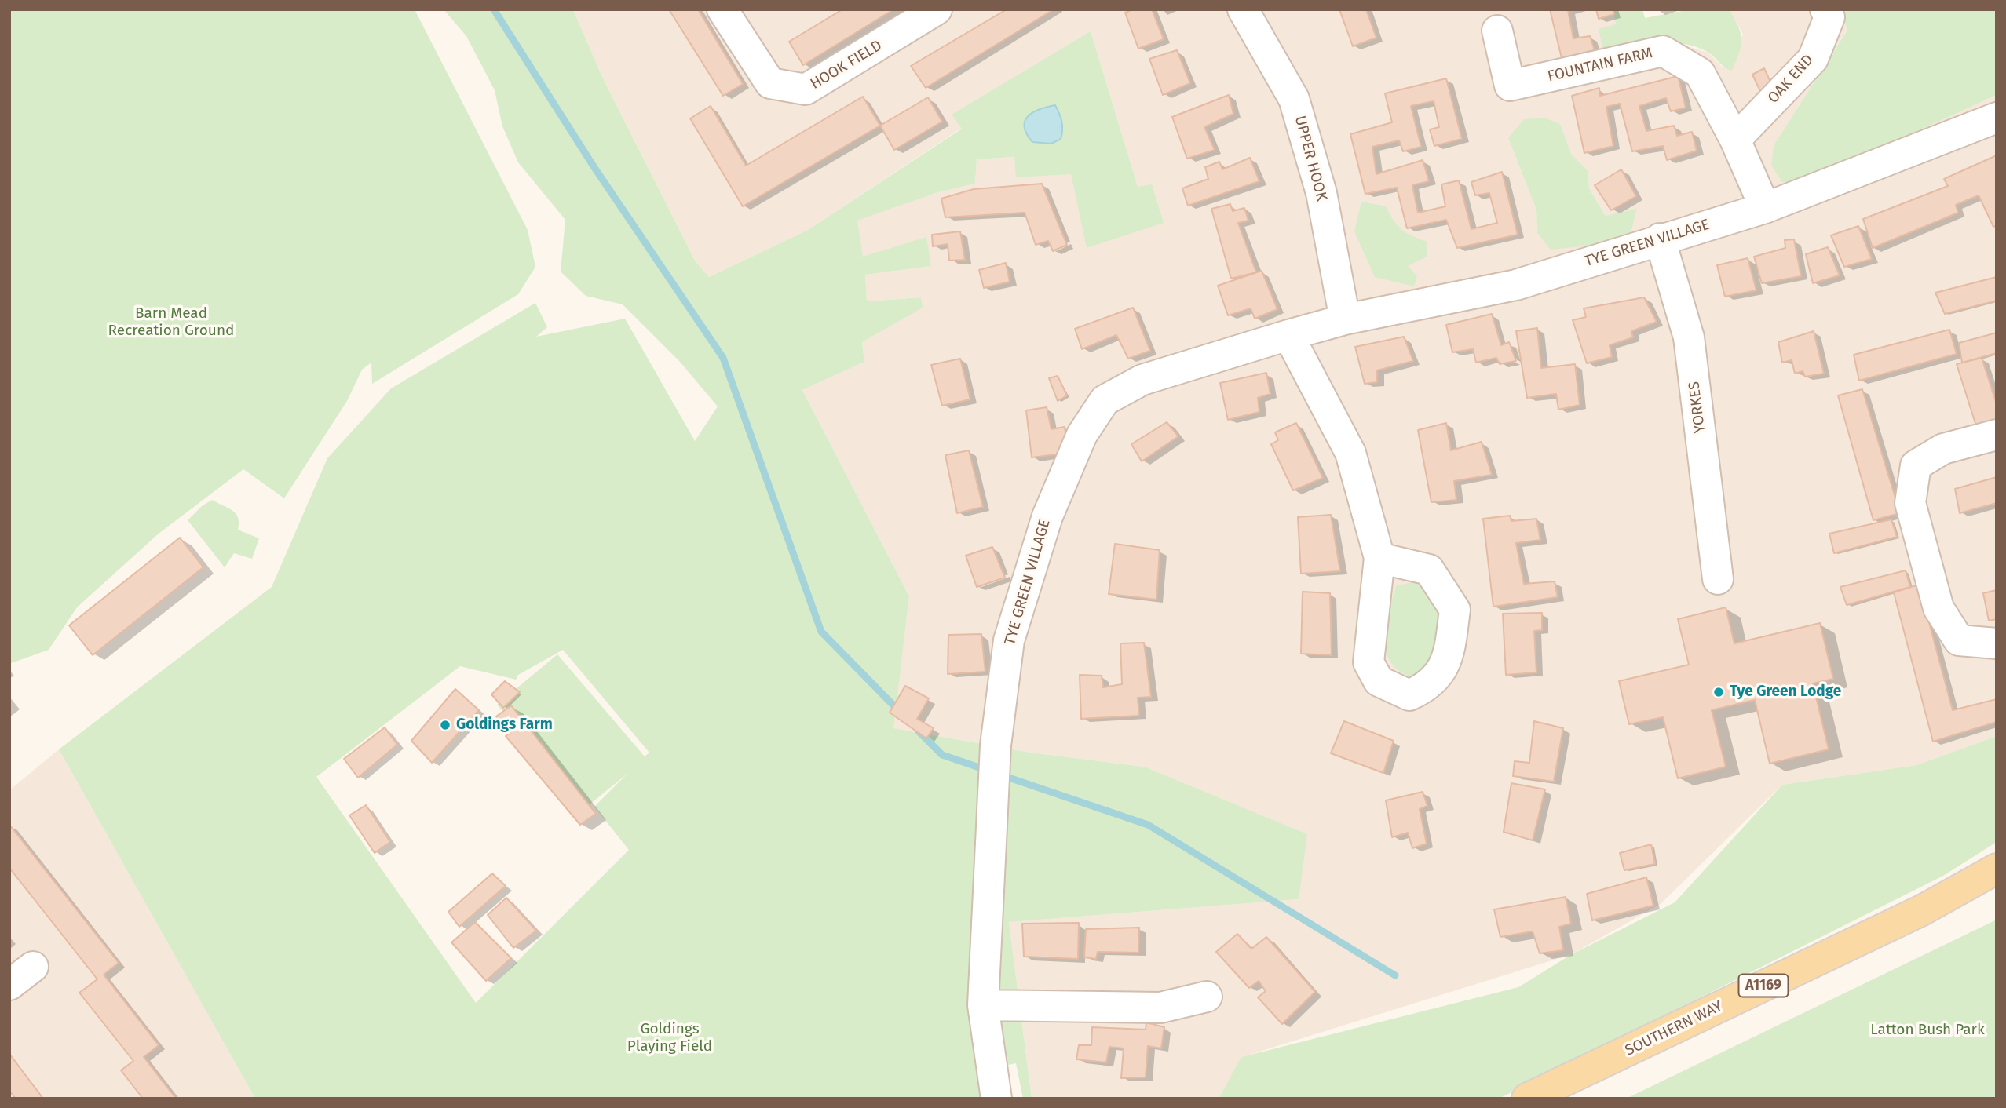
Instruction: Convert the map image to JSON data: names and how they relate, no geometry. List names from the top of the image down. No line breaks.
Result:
{"streets":{"main road":["A1169","SOUTHERN WAY"],"street":["HOOK FIELD","FOUNTAIN FARM","OAK END","UPPER HOOK","TYE GREEN VILLAGE","YORKES"]},"crossings":[["FOUNTAIN FARM","OAK END"],["FOUNTAIN FARM","TYE GREEN VILLAGE"],["UPPER HOOK","TYE GREEN VILLAGE"],["TYE GREEN VILLAGE","YORKES"]],"parks":["Barn Mead Recreation Ground","Goldings Playing Field","Latton Bush Park"],"places":["Tye Green Lodge","Goldings Farm"]}
